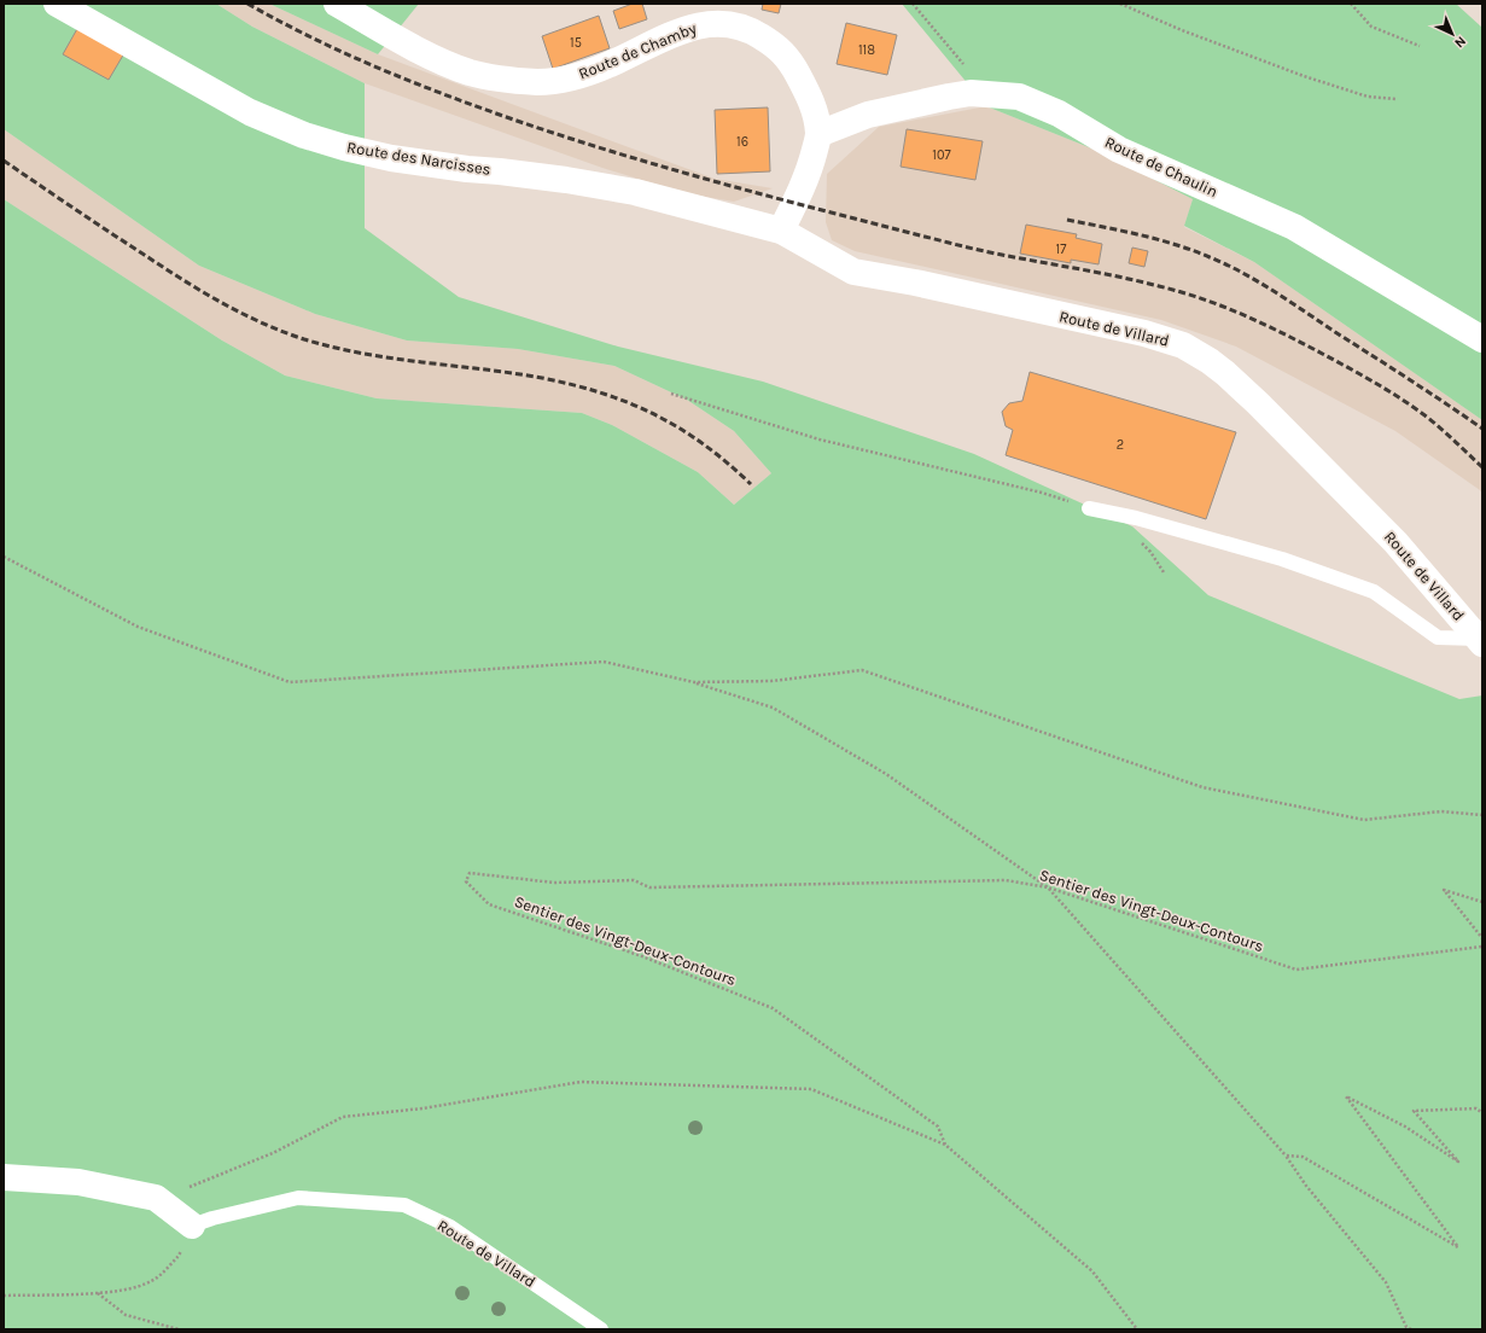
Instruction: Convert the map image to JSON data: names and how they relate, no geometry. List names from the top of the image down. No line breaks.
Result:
{"streets":{"street":["Route de Chamby","Route des Narcisses","Route de Chaulin","Route de Villard"],"path":["Sentier des Vingt-Deux-Contours"]},"crossings":[["Route de Chamby","Route des Narcisses"],["Route de Chamby","Route de Chaulin"],["Route de Chamby","Route de Villard"],["Route des Narcisses","Route de Villard"]],"house_numbers":["15","118","16","107","17","2"],"north":"bottom right"}
